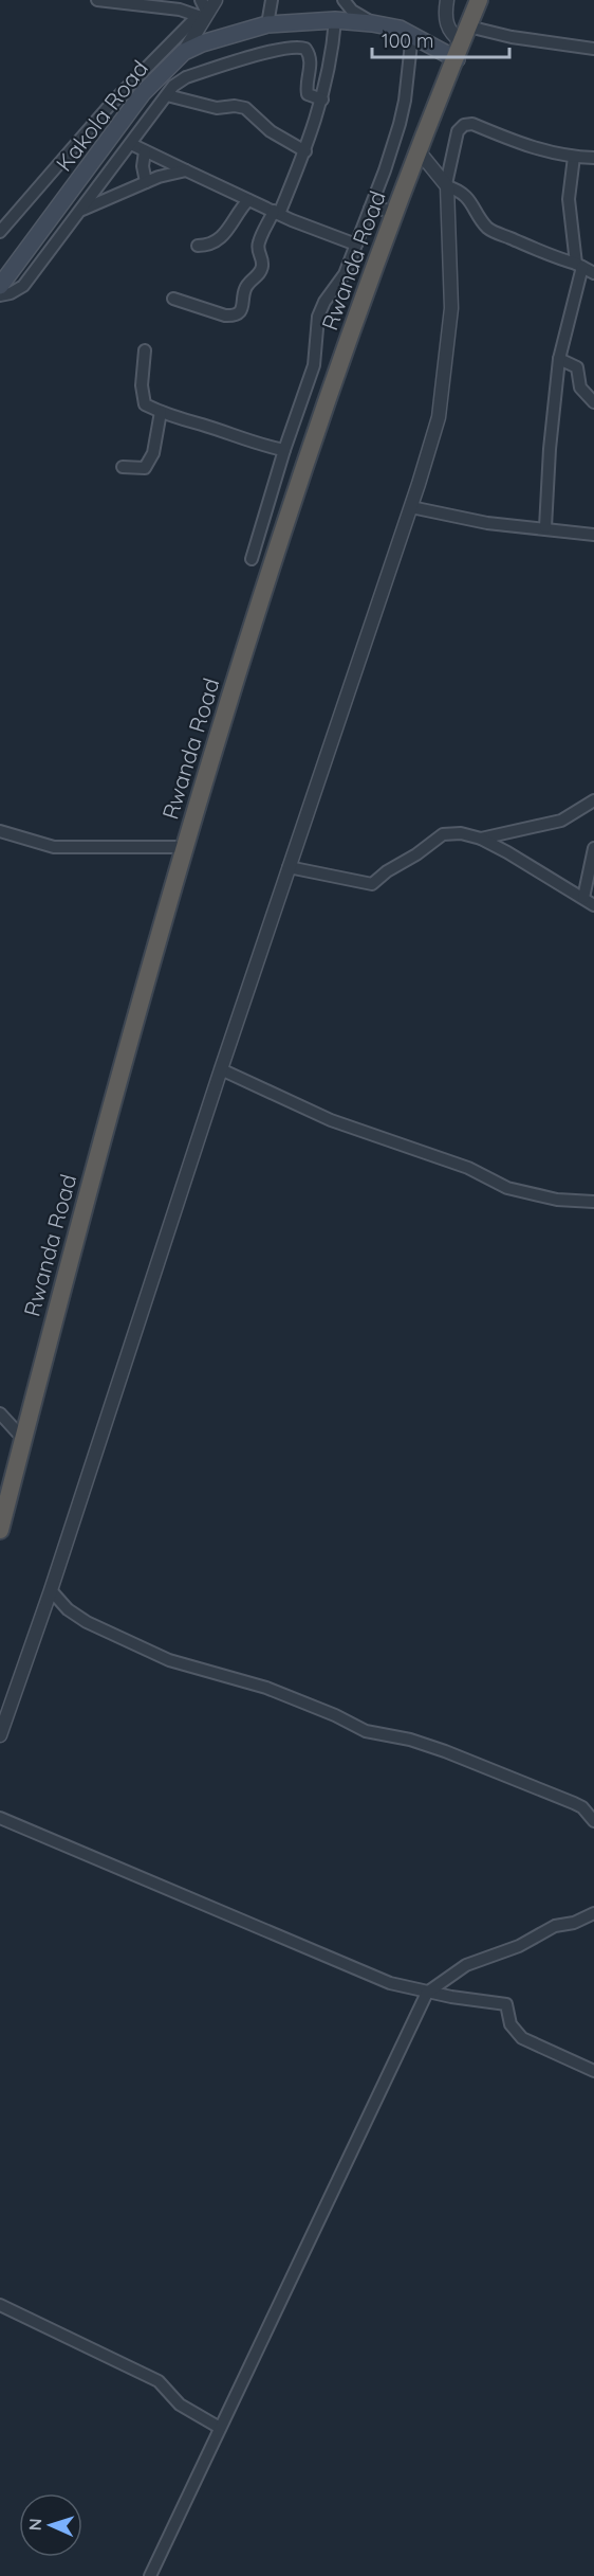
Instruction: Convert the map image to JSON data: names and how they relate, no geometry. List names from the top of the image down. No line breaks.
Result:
{"streets":{"highway":["Rwanda Road"],"main road":["Kakola Road"]},"crossings":[["Kakola Road","Rwanda Road"]],"scale_bar":"100 m","north":"left"}
